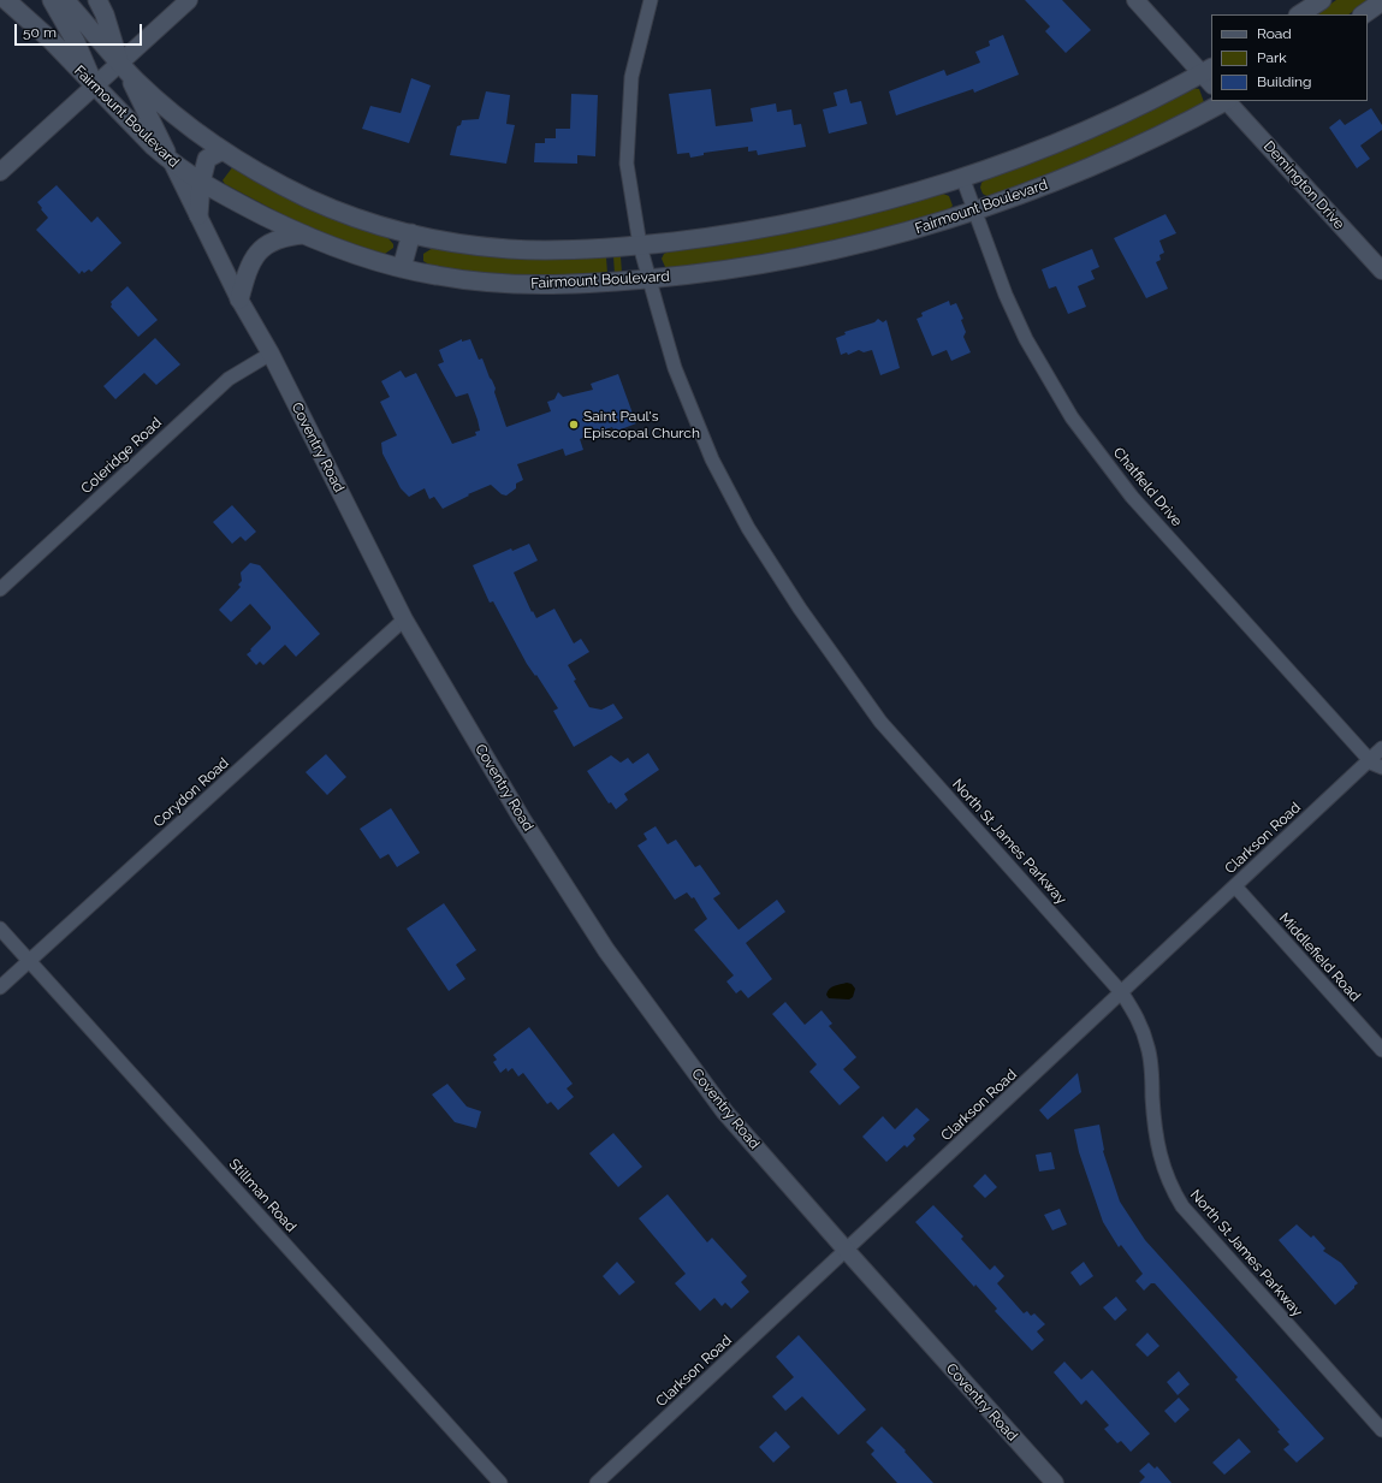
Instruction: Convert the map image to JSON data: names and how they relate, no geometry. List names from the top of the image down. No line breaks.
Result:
{"streets":{"main road":["Fairmount Boulevard","Coventry Road"],"street":["Demington Drive","Coleridge Road","Chatfield Drive","Corydon Road","Clarkson Road","North St James Parkway","Middlefield Road","Stillman Road"]},"crossings":[["Fairmount Boulevard","Coventry Road"],["Fairmount Boulevard","Chatfield Drive"],["Fairmount Boulevard","North St James Parkway"],["Coventry Road","Coleridge Road"],["Coventry Road","Corydon Road"],["Coventry Road","Clarkson Road"],["Chatfield Drive","Clarkson Road"],["Corydon Road","Stillman Road"],["Clarkson Road","North St James Parkway"],["Clarkson Road","Middlefield Road"]],"places":["Saint Paul's Episcopal Church"],"legend":["Road","Park","Building"],"scale_bar":"50 m"}
